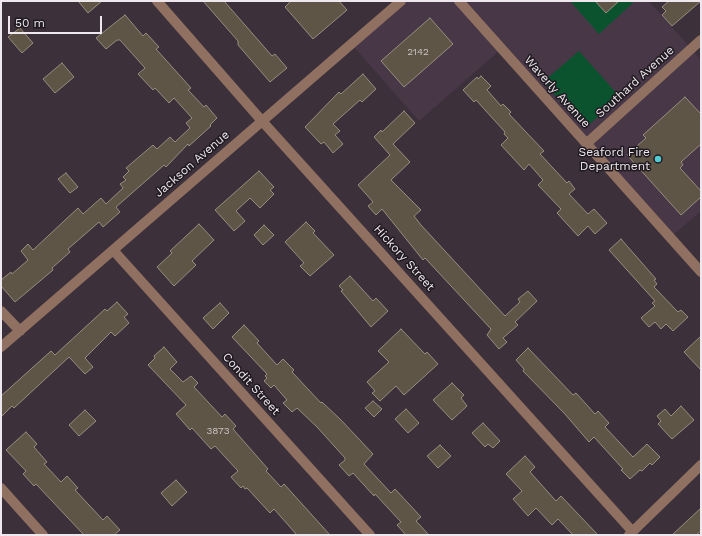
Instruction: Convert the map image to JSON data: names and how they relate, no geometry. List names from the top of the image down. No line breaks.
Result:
{"streets":{"street":["Southard Avenue","Waverly Avenue","Jackson Avenue","Hickory Street","Condit Street"]},"crossings":[["Southard Avenue","Waverly Avenue"],["Jackson Avenue","Hickory Street"],["Jackson Avenue","Condit Street"]],"places":["Seaford Fire Department"],"house_numbers":["2142","3873"],"scale_bar":"50 m"}
